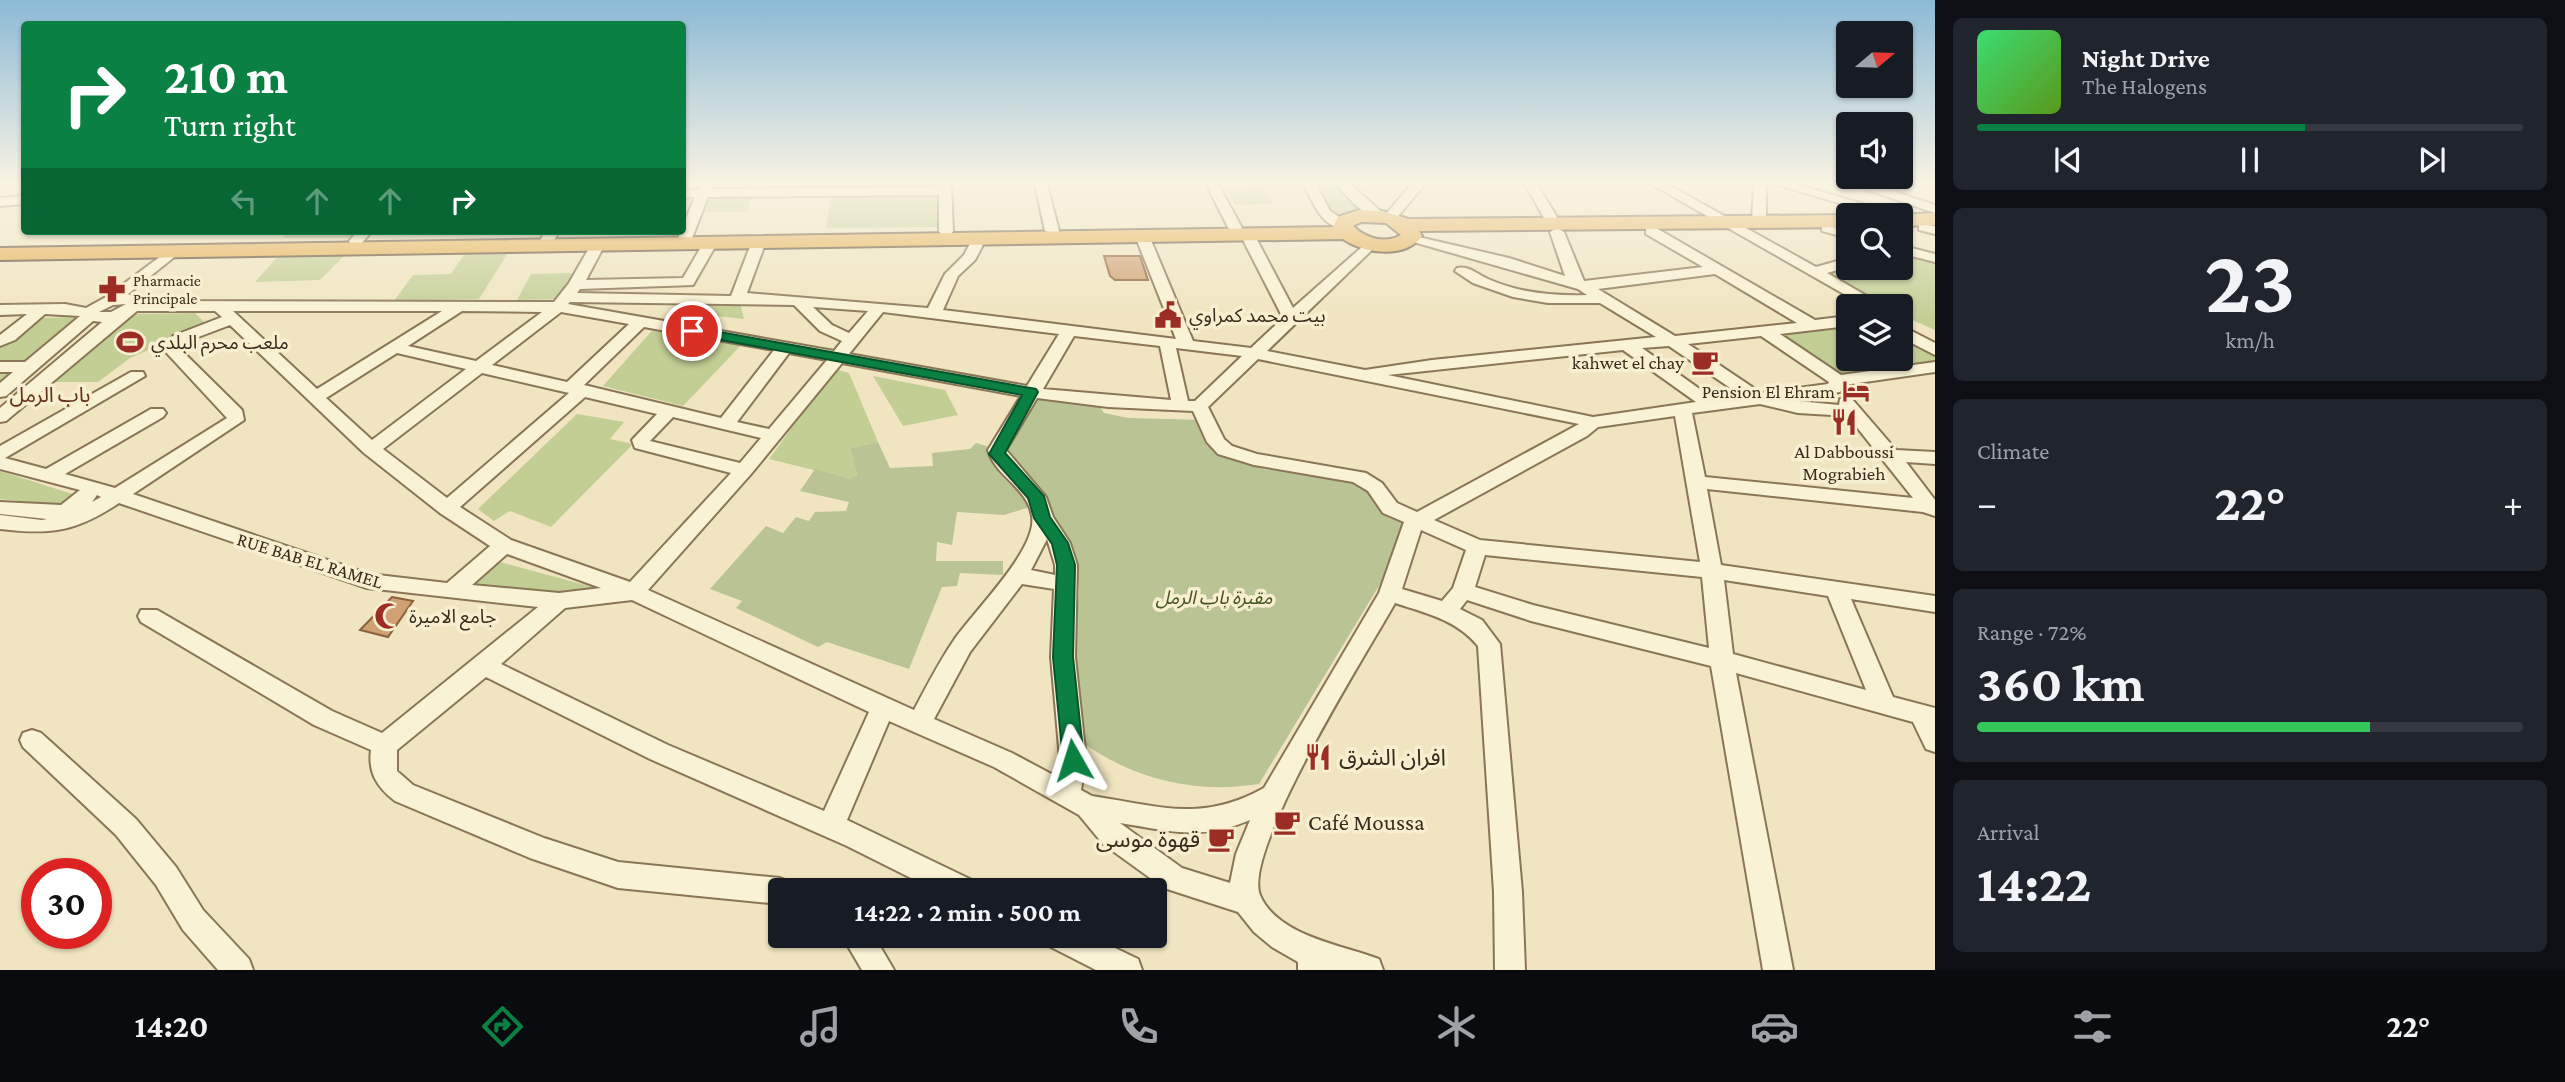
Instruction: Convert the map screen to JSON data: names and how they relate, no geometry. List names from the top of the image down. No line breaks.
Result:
{"streets":{"street":["RUE BAB EL RAMEL"]},"districts":["باب الرمل"],"parks":["مقبرة باب الرمل"],"places":{"pharmacy":["Pharmacie Principale"],"public building":["بيت محمد كمراوي"],"sports":["ملعب محرم البلدي"],"cafe":["kahwet el chay","Café Moussa","قهوة موسى"],"hotel":["Pension El Ehram"],"restaurant":["Al Dabboussi Mograbieh","افران الشرق"],"mosque":["جامع الاميرة"]},"north":"right","page":{"turn":["210 m","Turn right"],"song":["Night Drive","The Halogens"],"tile":[["23","km/h"],"Climate",["Range · 72%","360 km"],["Arrival","14:22"]],"heat":["−","22°","+"],"limit":"30","trip":"14:22 · 2 min · 500 m","tabs":["14:20","22°"]}}
